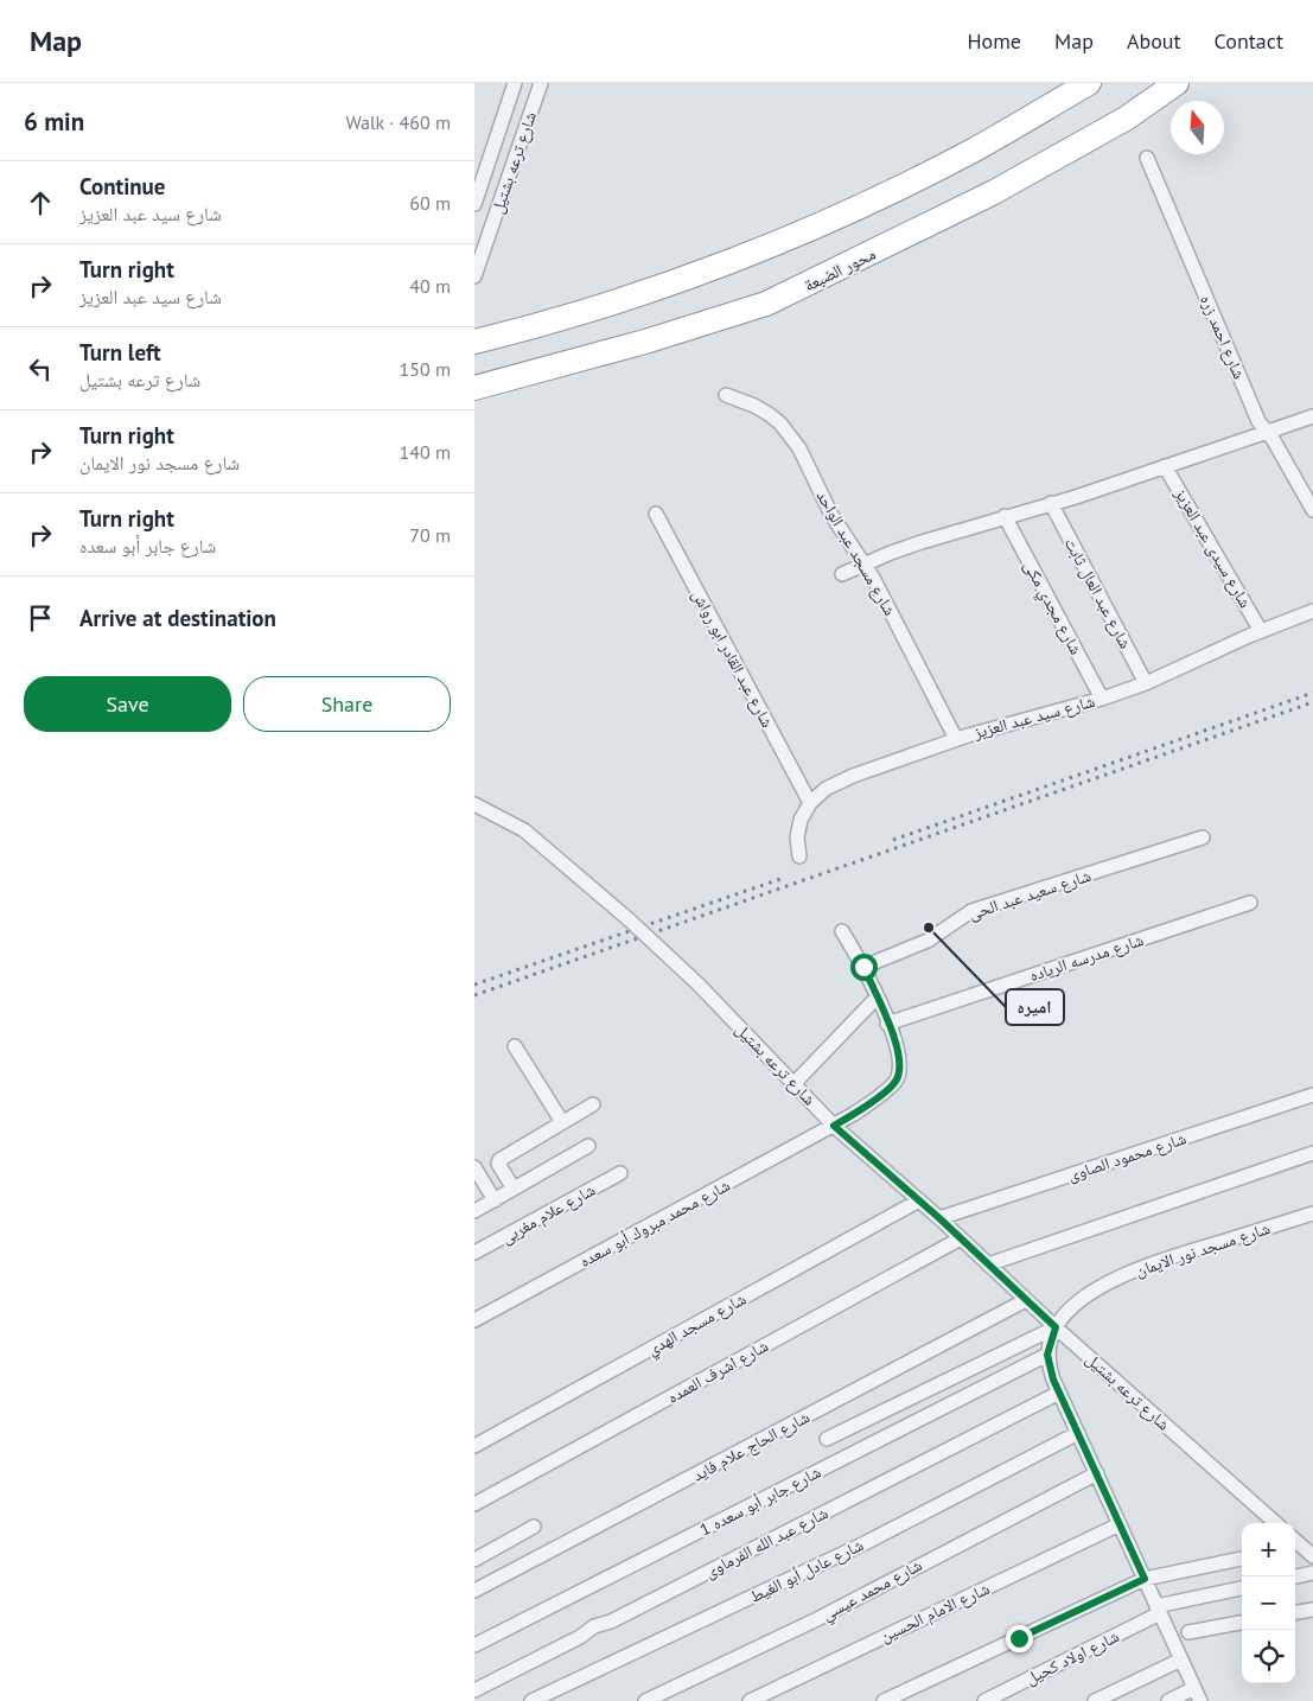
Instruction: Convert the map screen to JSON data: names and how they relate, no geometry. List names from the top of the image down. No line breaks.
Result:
{"streets":{"highway":["محور الضبعة"],"street":["شارع ترعه بشتيل","شارع احمد زره","شارع سيدى عبد العزيز","شارع مسجد عبد الواحد","شارع عبد العال ثابت","شارع مجدي مكى","شارع عبد القادر ابو رواش","شارع سيد عبد العزيز","شارع سعيد عبد الحى","شارع مدرسه الرياده","شارع محمود الصاوى","شارع علام مغربى","شارع محمد مبروك أبو سعده","شارع مسجد نور الايمان","شارع مسجد الهدي","شارع اشرف العمده","شارع الحاج علام فايد","شارع جابر أبو سعده 1","شارع عبد الله الفرماوى","شارع عادل أبو الغيط","شارع محمد عيسي","شارع الامام الحسين","شارع اولاد كحيل"]},"crossings":[["شارع ترعه بشتيل","شارع محمود الصاوى"],["شارع ترعه بشتيل","شارع محمد مبروك أبو سعده"],["شارع ترعه بشتيل","شارع مسجد نور الايمان"],["شارع ترعه بشتيل","شارع مسجد الهدي"],["شارع ترعه بشتيل","شارع اشرف العمده"],["شارع ترعه بشتيل","شارع الحاج علام فايد"],["شارع سيدى عبد العزيز","شارع سيد عبد العزيز"],["شارع مسجد عبد الواحد","شارع سيد عبد العزيز"],["شارع عبد العال ثابت","شارع سيد عبد العزيز"],["شارع مجدي مكى","شارع سيد عبد العزيز"],["شارع عبد القادر ابو رواش","شارع سيد عبد العزيز"],["شارع مسجد نور الايمان","شارع جابر أبو سعده 1"]],"places":["اميره"],"north":"top","page":{"header":"Map","nav":["Home","Map","About","Contact"],"heading":["6 min","Walk · 460 m"],"list":[["Continue","شارع سيد عبد العزيز","60 m"],["Turn right","شارع سيد عبد العزيز","40 m"],["Turn left","شارع ترعه بشتيل","150 m"],["Turn right","شارع مسجد نور الايمان","140 m"],["Turn right","شارع جابر أبو سعده","70 m"],"Arrive at destination"],"buttons":["Save","Share"],"map_buttons":["+","−"]}}
